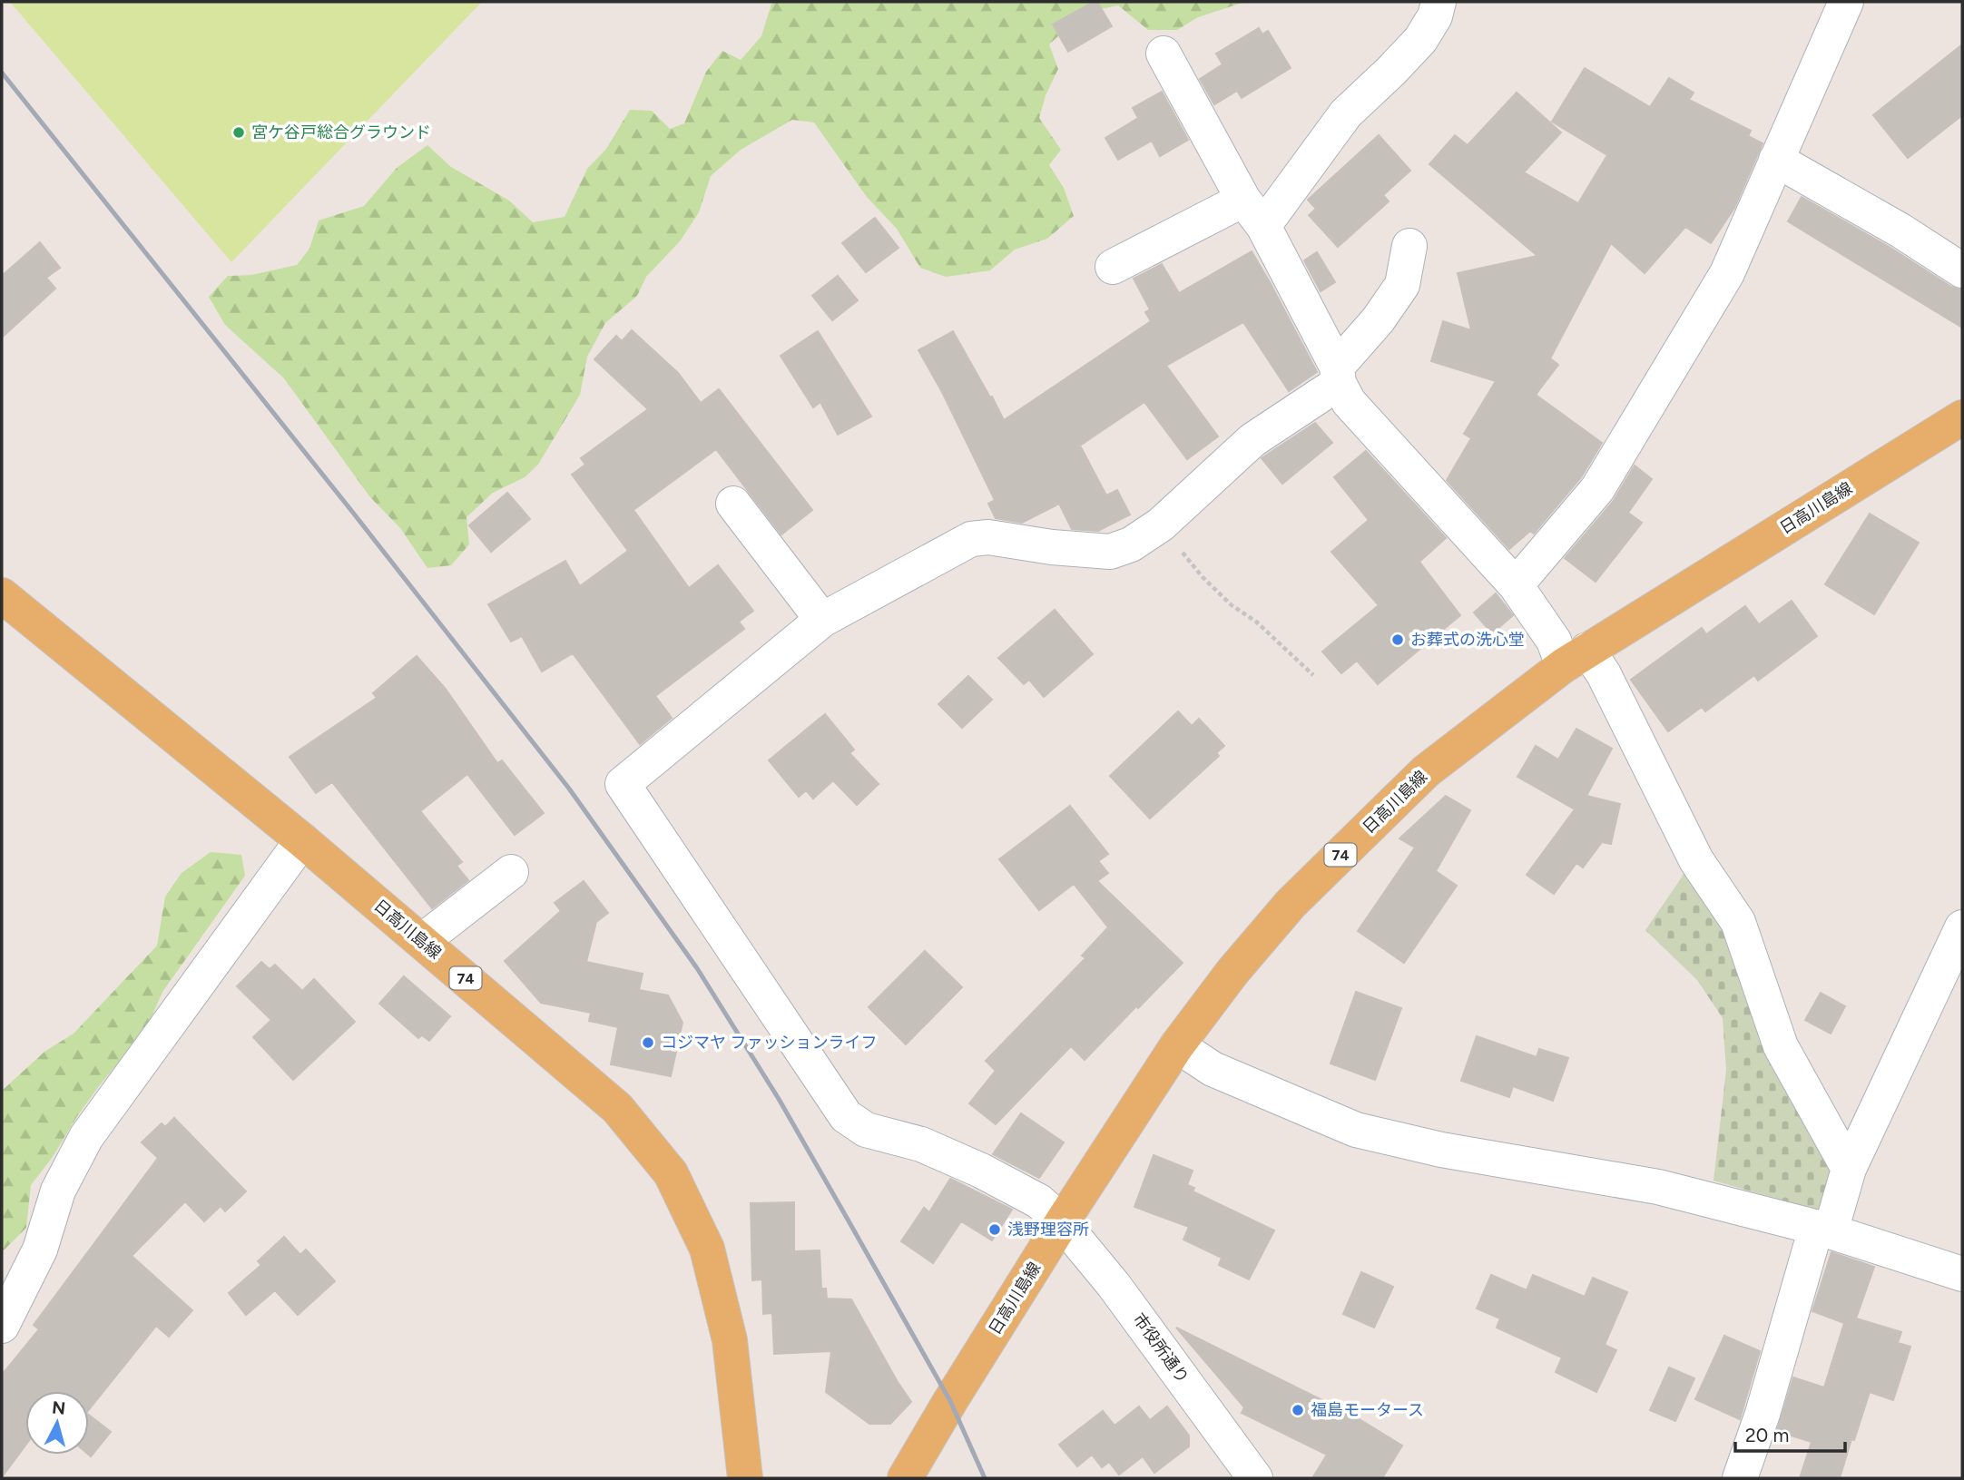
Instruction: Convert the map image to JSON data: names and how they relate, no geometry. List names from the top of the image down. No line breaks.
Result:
{"streets":{"main road":["日高川島線","74"],"street":["市役所通り"]},"crossings":[["日高川島線","市役所通り"]],"places":["宮ケ谷戸総合グラウンド","お葬式の洗心堂","コジマヤ ファッションライフ","浅野理容所","福島モータース"],"scale_bar":"20 m","north":"top"}
